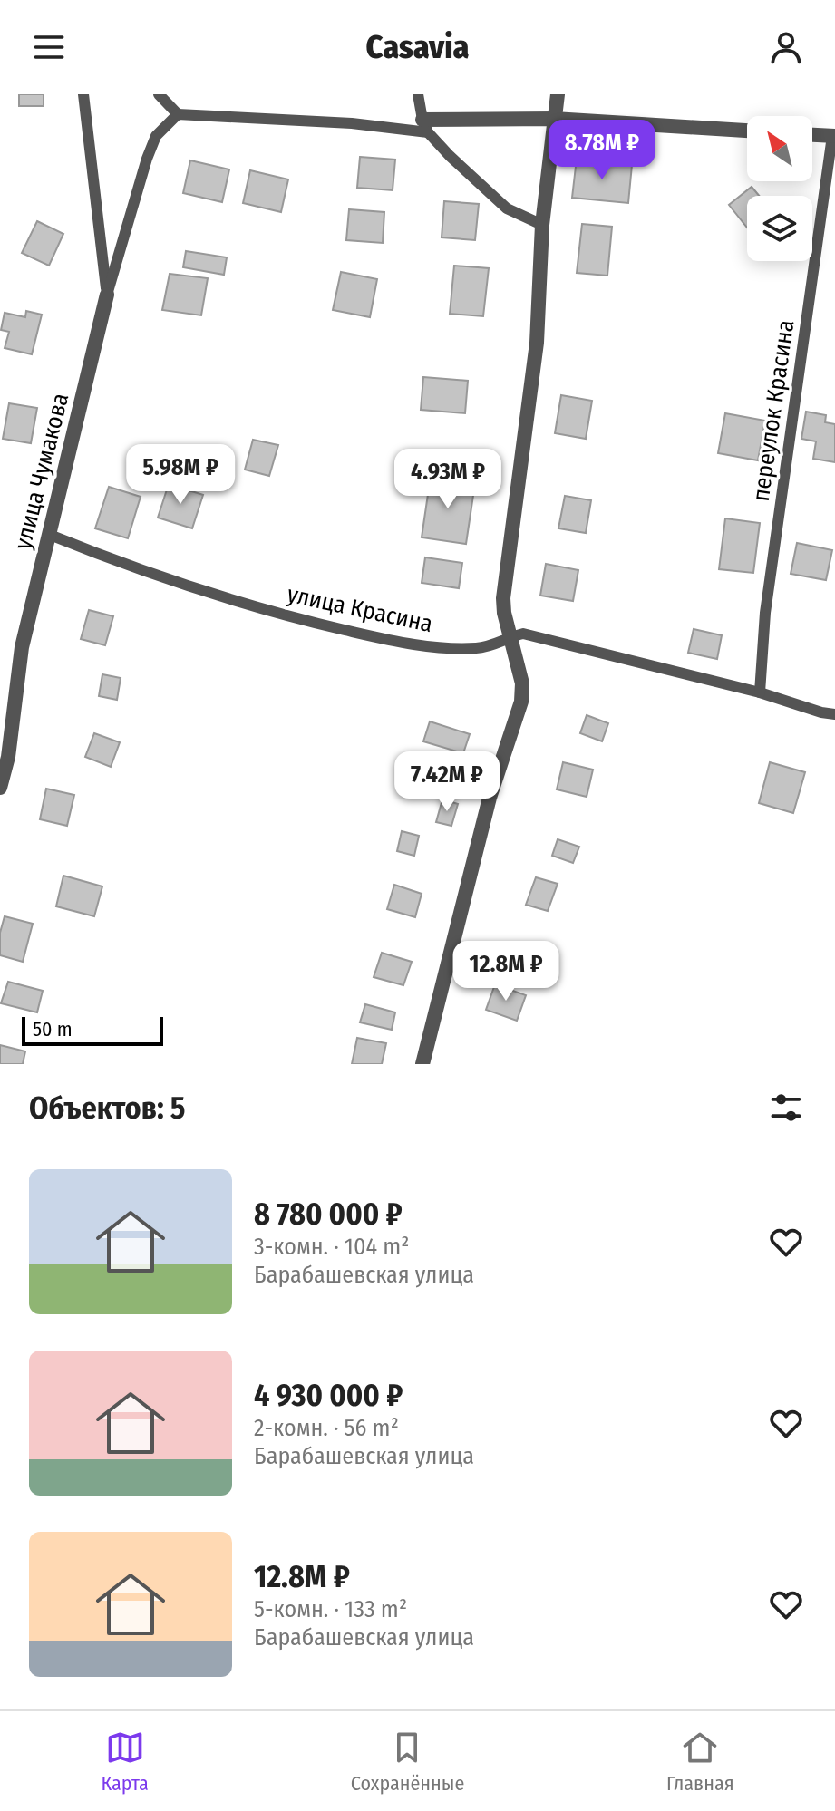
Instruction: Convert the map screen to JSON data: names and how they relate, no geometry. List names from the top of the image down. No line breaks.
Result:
{"streets":{"street":["улица Чумакова"],"lane":["переулок Красина","улица Красина"]},"crossings":[["переулок Красина","улица Красина"],["улица Чумакова","улица Красина"]],"scale_bar":"50 m","north":"top left","page":{"header":"Casavia","price":["8.78M ₽","5.98M ₽","4.93M ₽","7.42M ₽","12.8M ₽"],"scale":"50 m","heading":"Объектов: 5","list":[{"name":"8 780 000 ₽","note":"3-комн. · 104 m² · Барабашевская улица"},{"name":"4 930 000 ₽","note":"2-комн. · 56 m² · Барабашевская улица"},{"name":"12.8M ₽","note":"5-комн. · 133 m² · Барабашевская улица"}],"tabs":["Карта","Сохранённые","Главная"]}}
